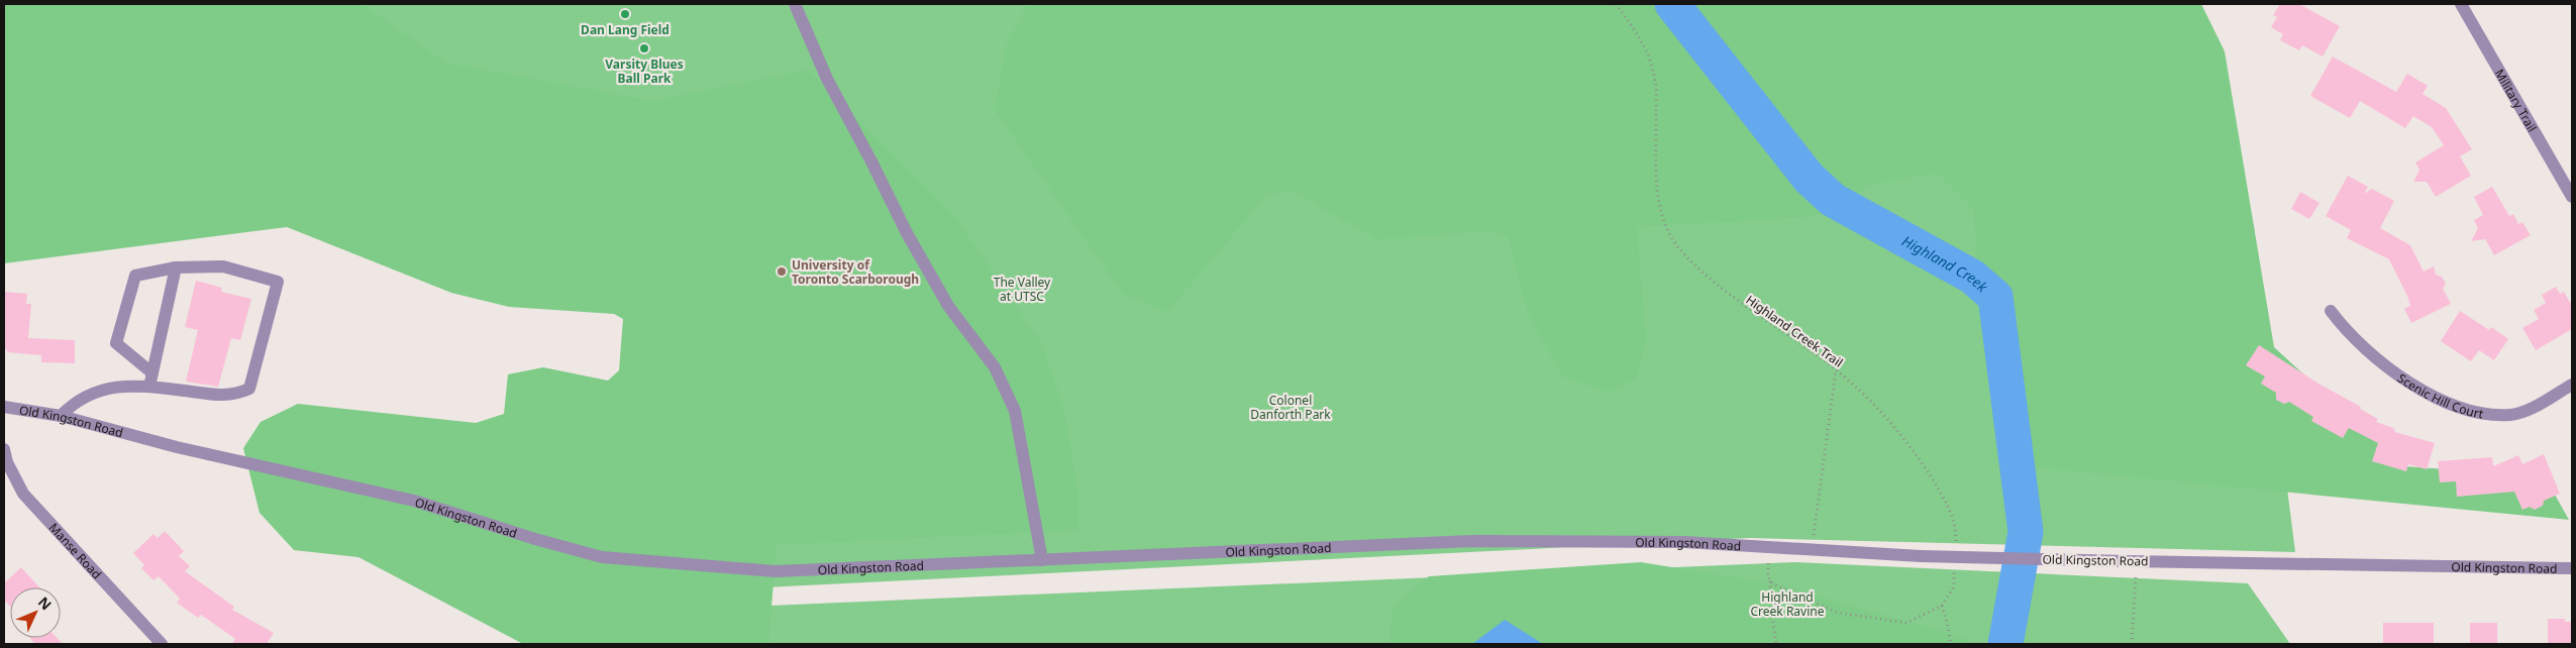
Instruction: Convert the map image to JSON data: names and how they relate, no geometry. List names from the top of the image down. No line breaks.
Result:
{"streets":{"street":["Military Trail","Scenic Hill Court","Old Kingston Road","Manse Road"],"path":["Highland Creek Trail"]},"water":["Highland Creek"],"parks":["The Valley at UTSC","Colonel Danforth Park","Highland Creek Ravine"],"places":["Dan Lang Field","Varsity Blues Ball Park","University of Toronto Scarborough"],"north":"top right"}
